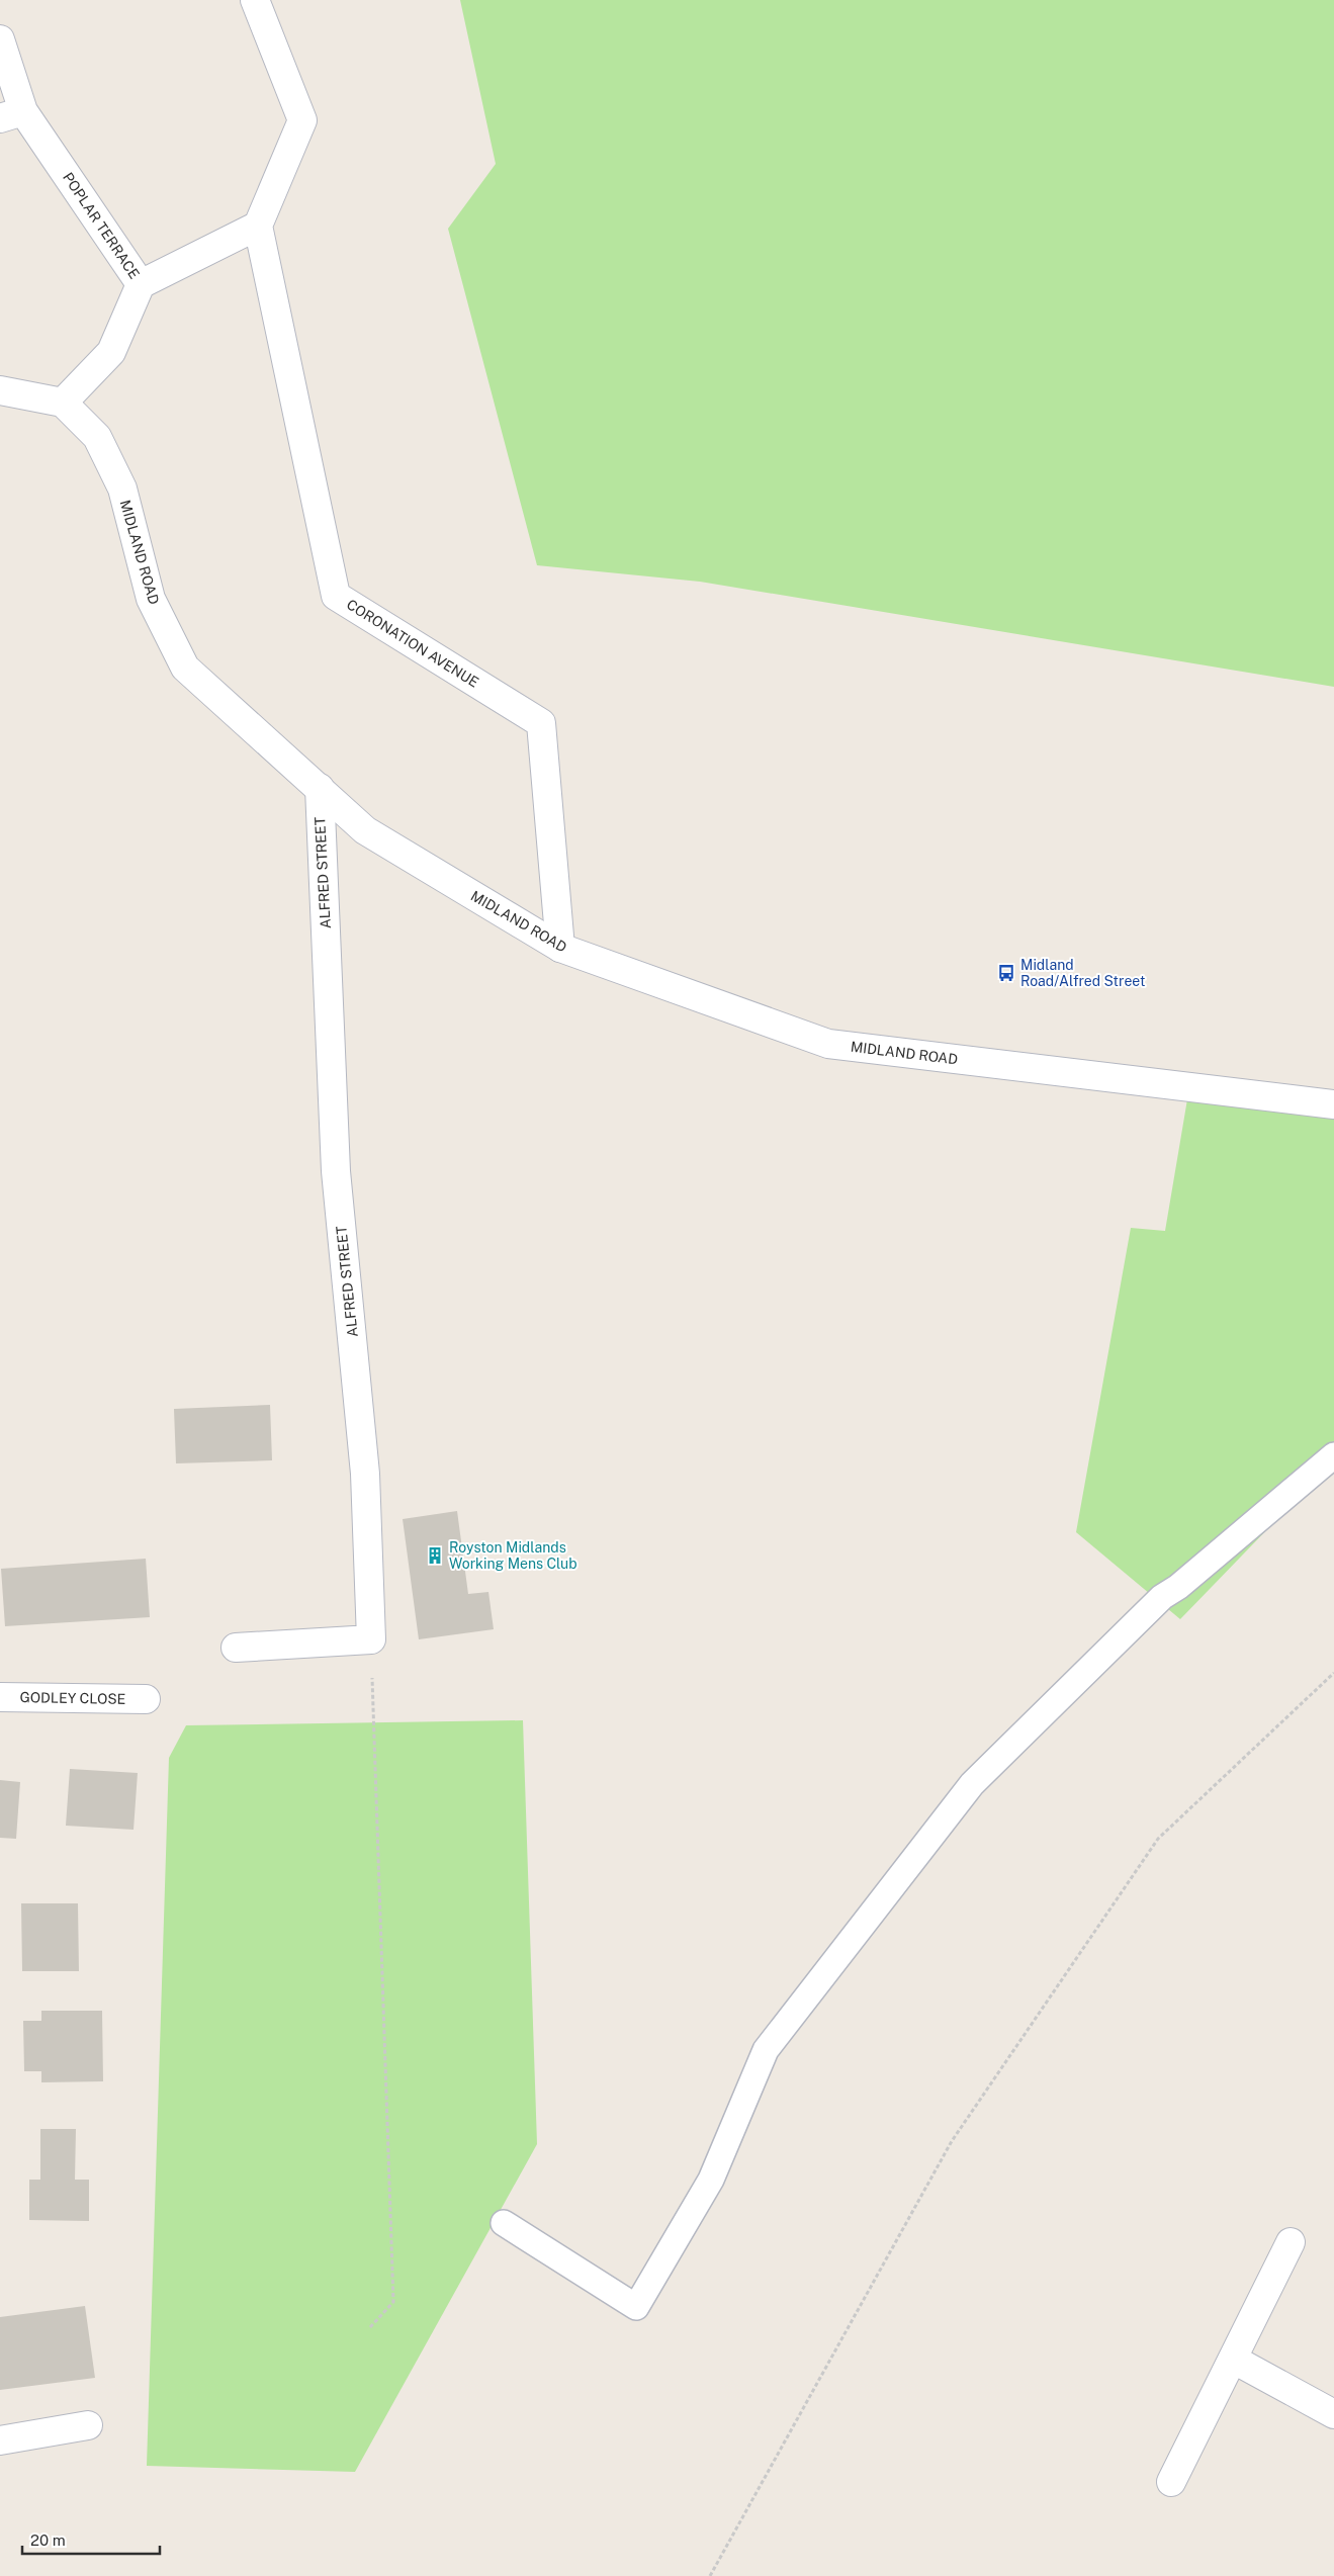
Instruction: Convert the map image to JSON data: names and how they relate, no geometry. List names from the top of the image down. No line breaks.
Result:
{"streets":{"street":["POPLAR TERRACE","MIDLAND ROAD","CORONATION AVENUE","ALFRED STREET","GODLEY CLOSE"]},"crossings":[["POPLAR TERRACE","MIDLAND ROAD"],["MIDLAND ROAD","CORONATION AVENUE"],["MIDLAND ROAD","ALFRED STREET"]],"places":{"bus stop":["Midland Road/Alfred Street"],"building":["Royston Midlands Working Mens Club"]},"scale_bar":"20 m"}
